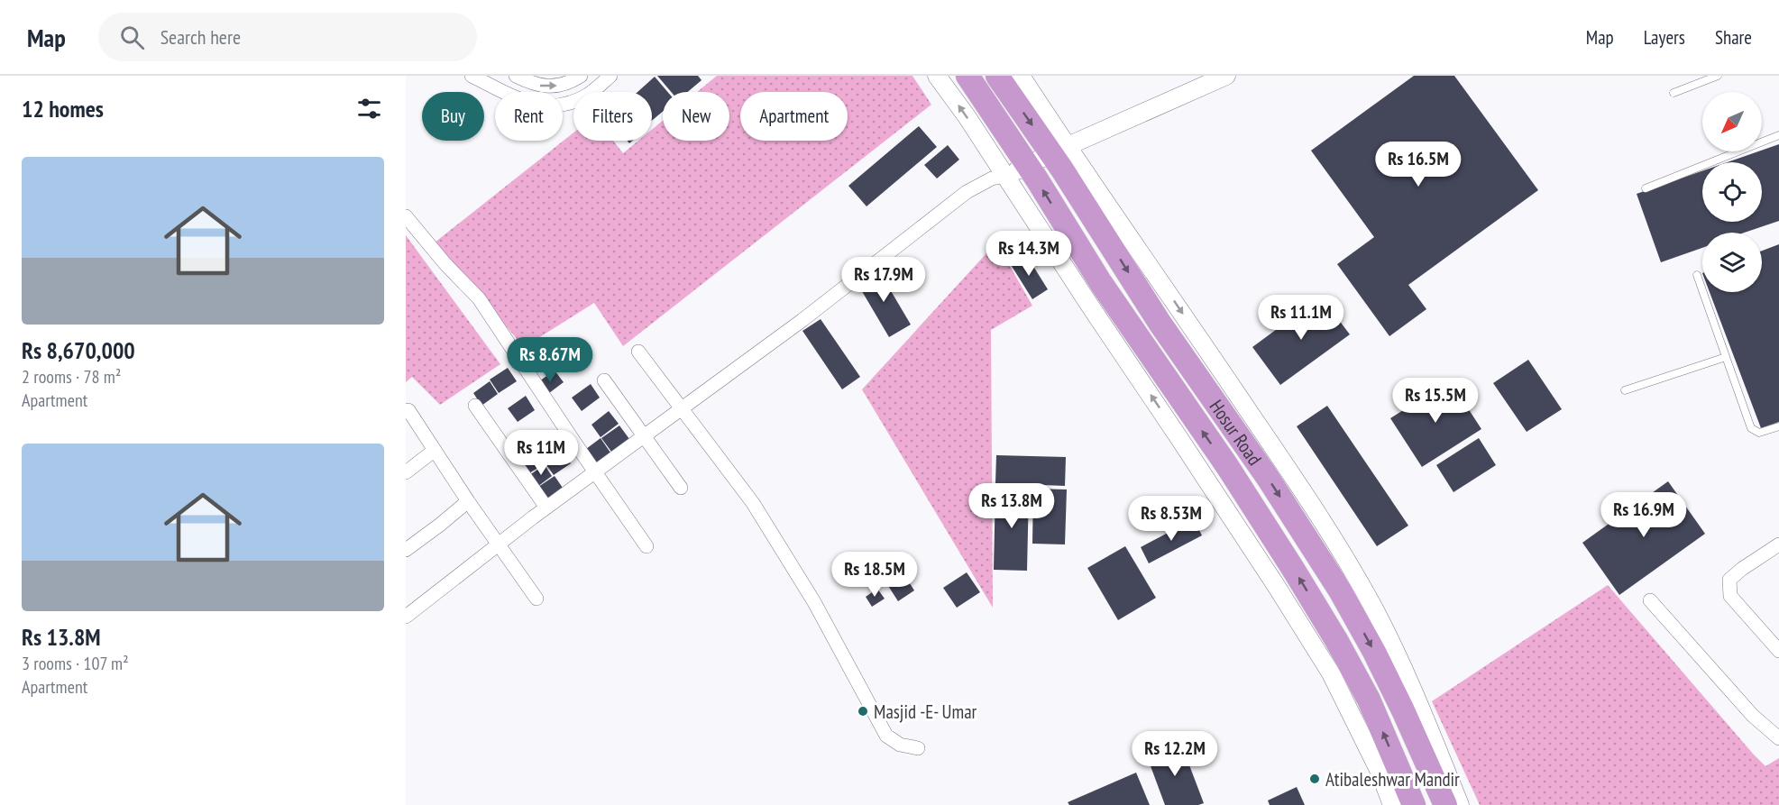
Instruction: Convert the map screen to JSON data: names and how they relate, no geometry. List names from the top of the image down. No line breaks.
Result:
{"streets":{"highway":["Hosur Road"]},"places":["Masjid -E- Umar","Atibaleshwar Mandir"],"north":"bottom left","page":{"header":"Map","search":"Search here","nav":["Map","Layers","Share"],"heading":"12 homes","chip":["Buy","Rent","Filters","New","Apartment"],"list":[{"name":"Rs 8,670,000","note":"2 rooms · 78 m² · Apartment"},{"name":"Rs 13.8M","note":"3 rooms · 107 m² · Apartment"}],"price":["Rs 16.5M","Rs 14.3M","Rs 17.9M","Rs 11.1M","Rs 8.67M","Rs 15.5M","Rs 11M","Rs 13.8M","Rs 16.9M","Rs 8.53M","Rs 18.5M","Rs 12.2M"]}}
